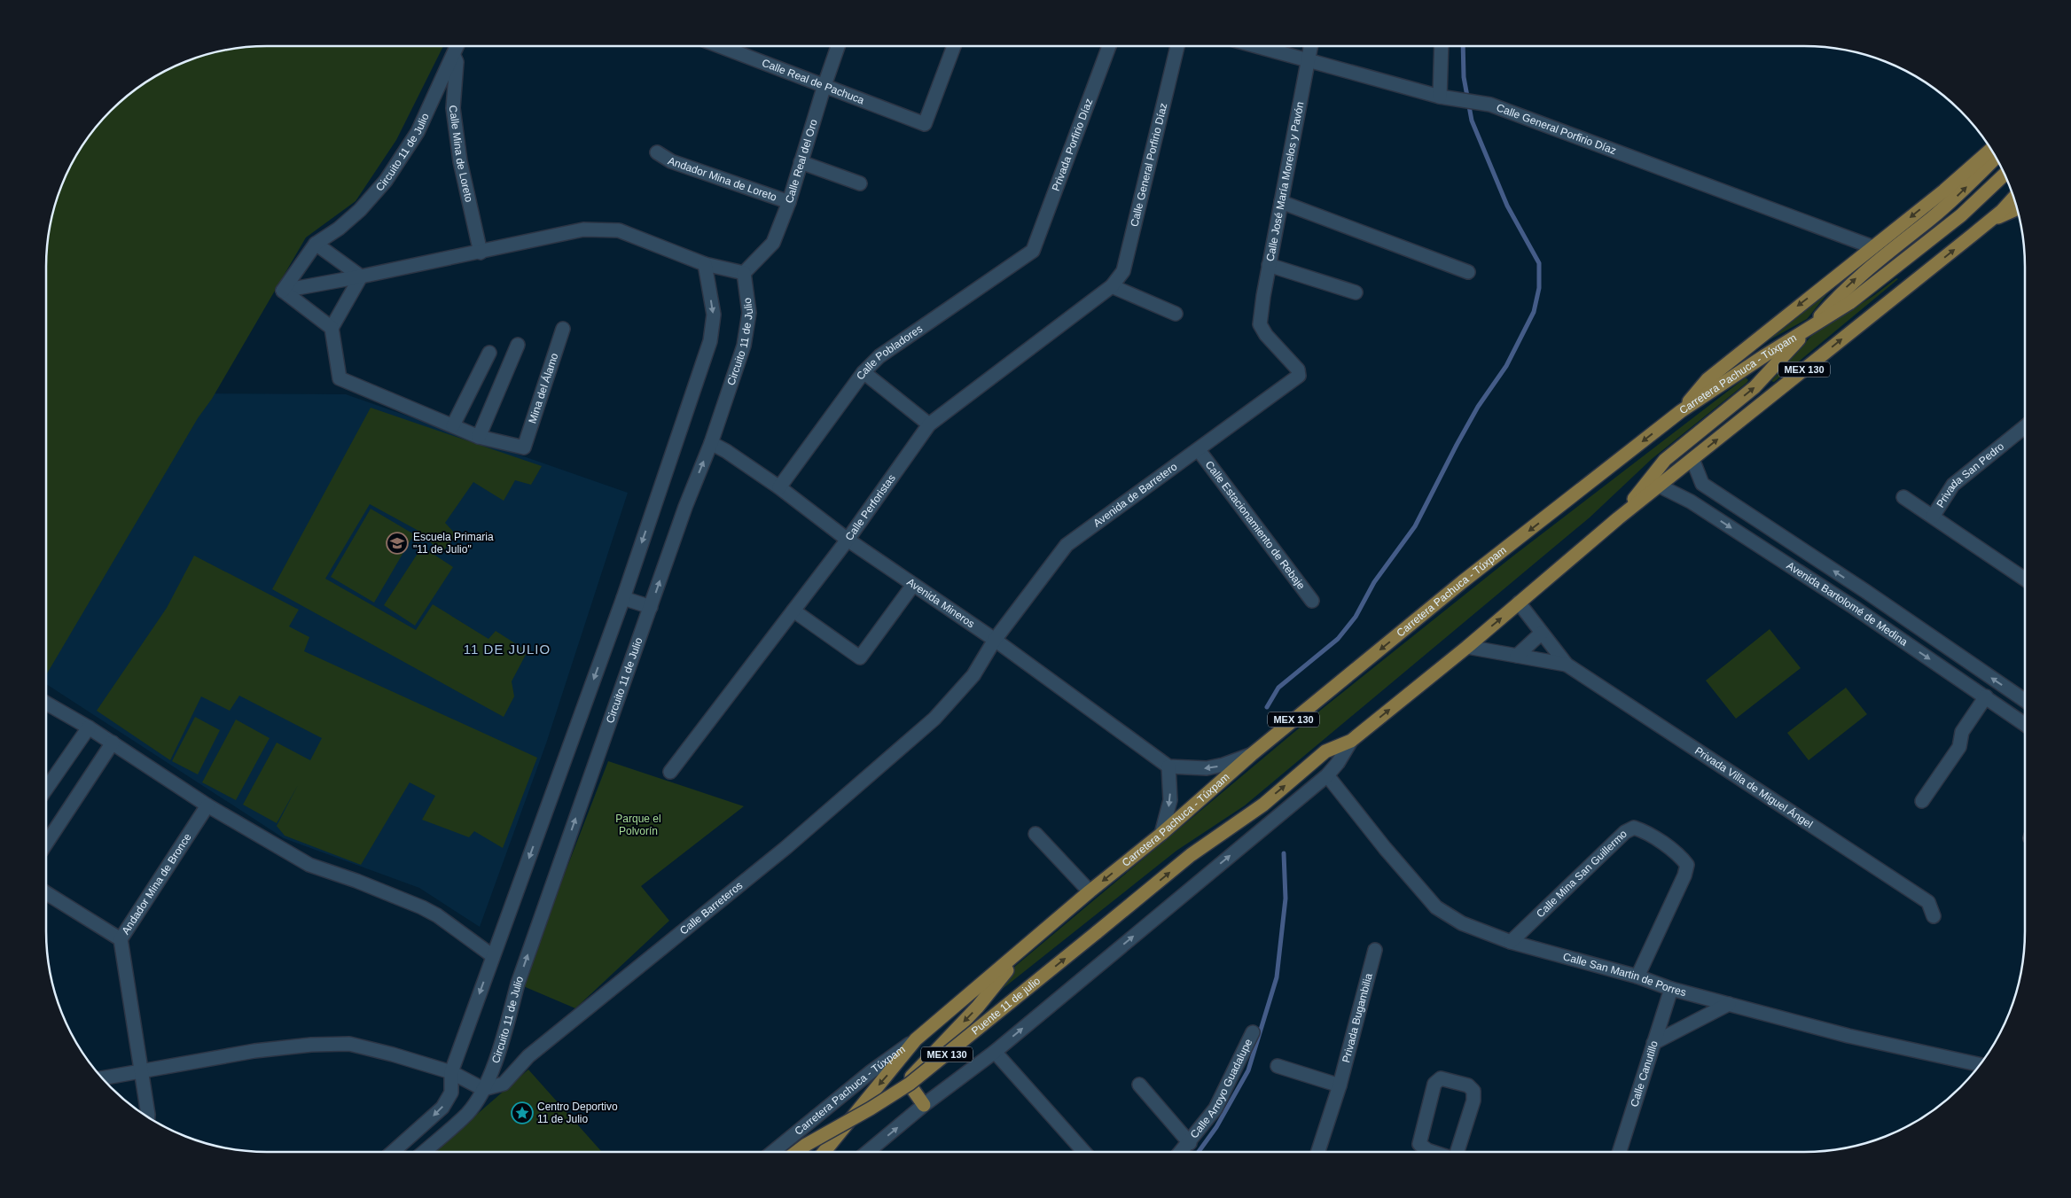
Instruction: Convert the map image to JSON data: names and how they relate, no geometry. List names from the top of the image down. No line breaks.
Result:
{"streets":{"main road":["MEX 130","Carretera Pachuca - Túxpam","Puente 11 de julio"],"street":["Calle Real de Pachuca","Calle General Porfirio Díaz","Privada Porfirio Díaz","Circuito 11 de Julio","Calle Mina de Loreto","Calle Real del Oro","Andador Mina de Loreto","Calle José María Morelos y Pavón","Calle Pobladores","Mina del Álamo","Privada San Pedro","Avenida de Barretero","Calle Perforistas","Calle Estacionamiento de Rebaje","Avenida Mineros","Avenida Bartolomé de Medina","Privada Villa de Miguel Ángel","Calle Mina San Guillermo","Andador Mina de Bronce","Calle Barreteros","Calle San Martin de Porres","Privada Bugambilia","Calle Canutillo","Calle Arroyo Guadalupe"]},"crossings":[["Calle Real de Pachuca","Calle Real del Oro"],["Calle General Porfirio Díaz","Calle José María Morelos y Pavón"],["Calle General Porfirio Díaz","Calle Perforistas"],["Privada Porfirio Díaz","Calle Pobladores"],["Circuito 11 de Julio","Calle Mina de Loreto"],["Circuito 11 de Julio","Calle Real del Oro"],["Circuito 11 de Julio","Avenida Mineros"],["Circuito 11 de Julio","Calle Barreteros"],["Calle Real del Oro","Andador Mina de Loreto"],["Calle José María Morelos y Pavón","Avenida de Barretero"],["Calle Pobladores","Avenida Mineros"],["MEX 130","Avenida Bartolomé de Medina"],["MEX 130","Privada Villa de Miguel Ángel"],["MEX 130","Calle San Martin de Porres"],["MEX 130","Puente 11 de julio"],["Avenida de Barretero","Calle Estacionamiento de Rebaje"],["Avenida de Barretero","Avenida Mineros"],["Avenida de Barretero","Calle Barreteros"],["Calle Perforistas","Avenida Mineros"],["Avenida Mineros","Calle Barreteros"],["Calle Mina San Guillermo","Calle San Martin de Porres"],["Calle San Martin de Porres","Calle Canutillo"]],"one_way":["Puente 11 de julio"],"districts":["11 DE JULIO"],"parks":["Parque el Polvorín"],"places":{"school or university":["Escuela Primaria \"11 de Julio\""],"place":["Centro Deportivo 11 de Julio"]}}
